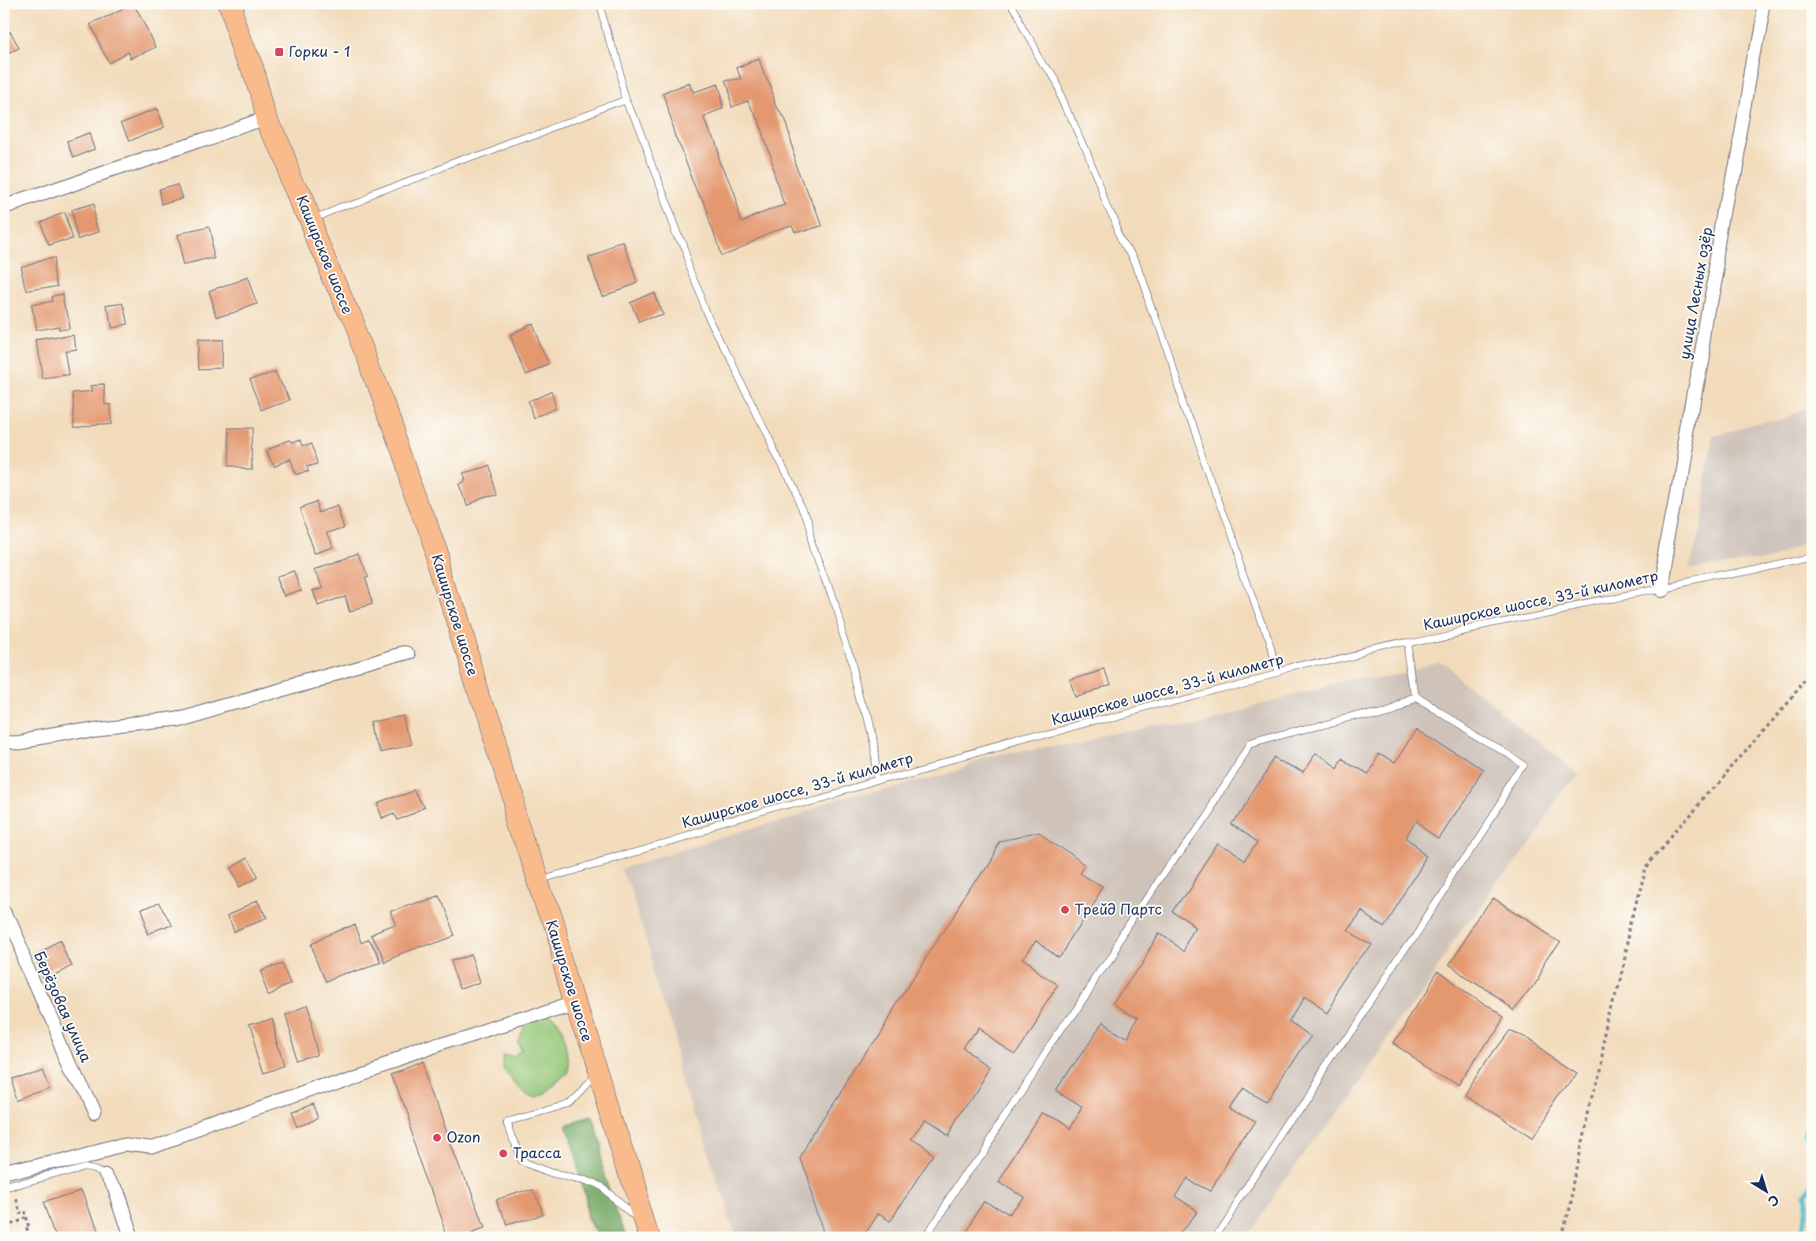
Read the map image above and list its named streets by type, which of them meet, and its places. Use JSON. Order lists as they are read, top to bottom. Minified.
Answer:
{"streets":{"main road":["Каширское шоссе"],"street":["улица Лесных озёр","Берёзовая улица"],"lane":["Каширское шоссе, 33-й километр"]},"crossings":[["Каширское шоссе","Каширское шоссе, 33-й километр"],["улица Лесных озёр","Каширское шоссе, 33-й километр"]],"places":{"transit":["Горки - 1"],"other":["Трейд Партс","Ozon","Трасса"]},"north":"bottom right"}
